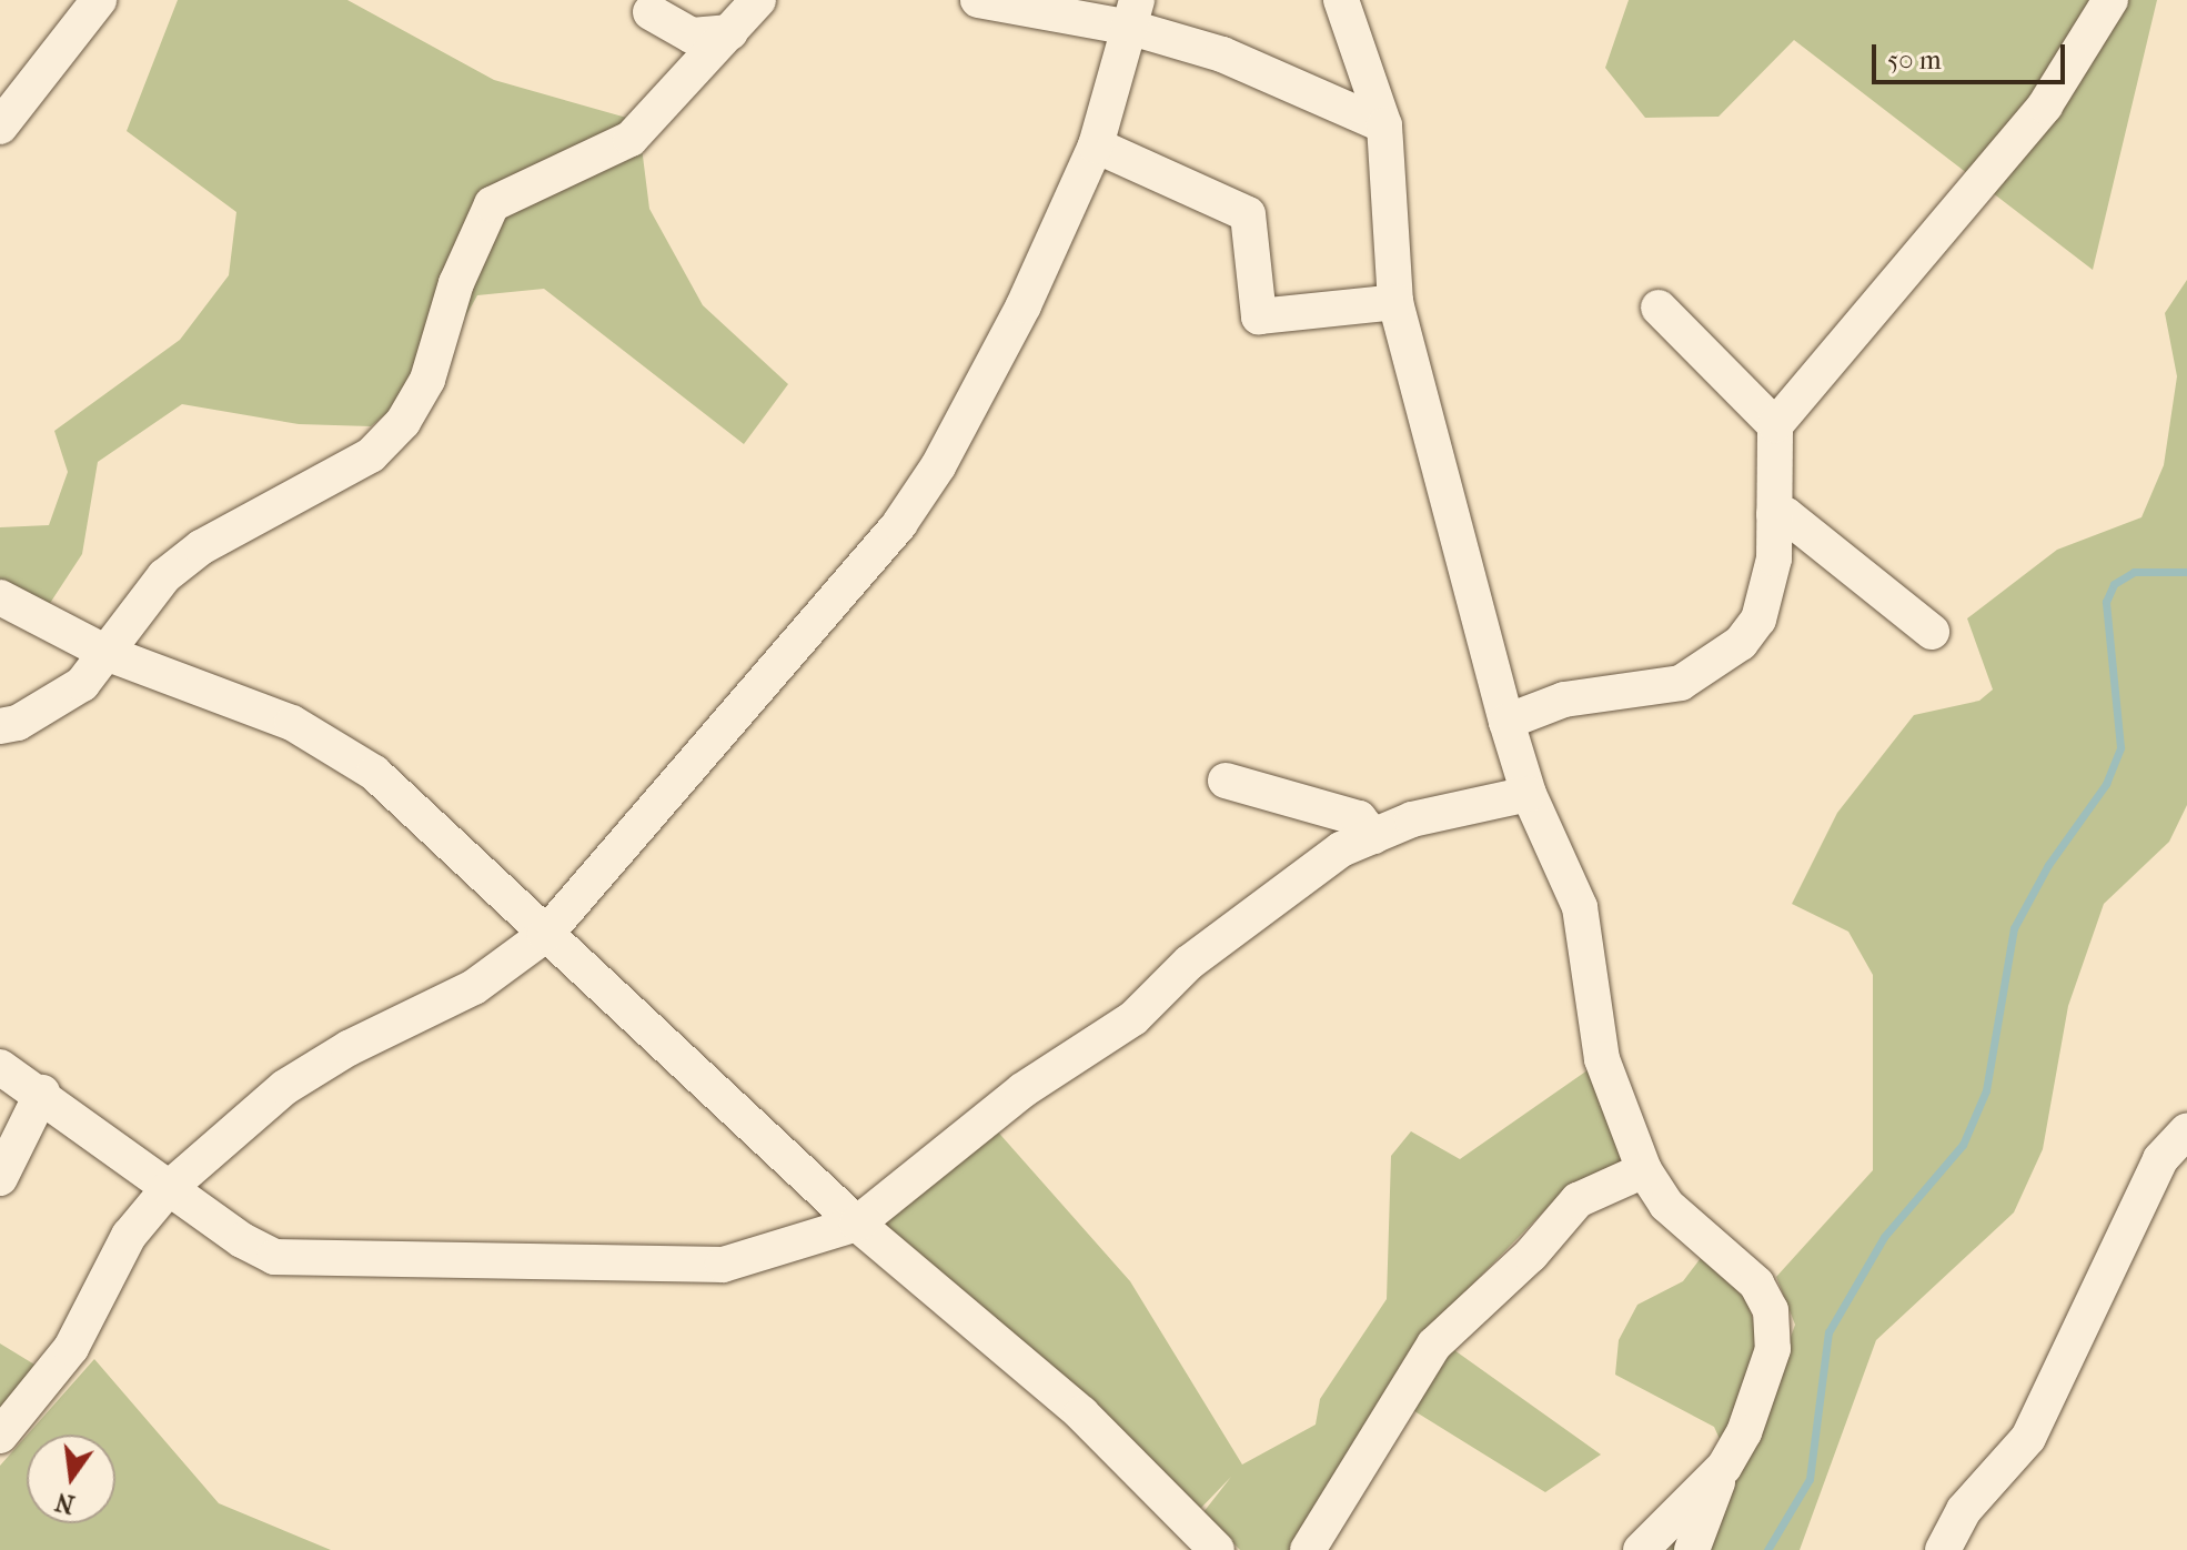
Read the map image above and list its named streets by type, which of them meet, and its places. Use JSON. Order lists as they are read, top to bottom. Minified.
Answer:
{"scale_bar":"50 m","north":"bottom"}
